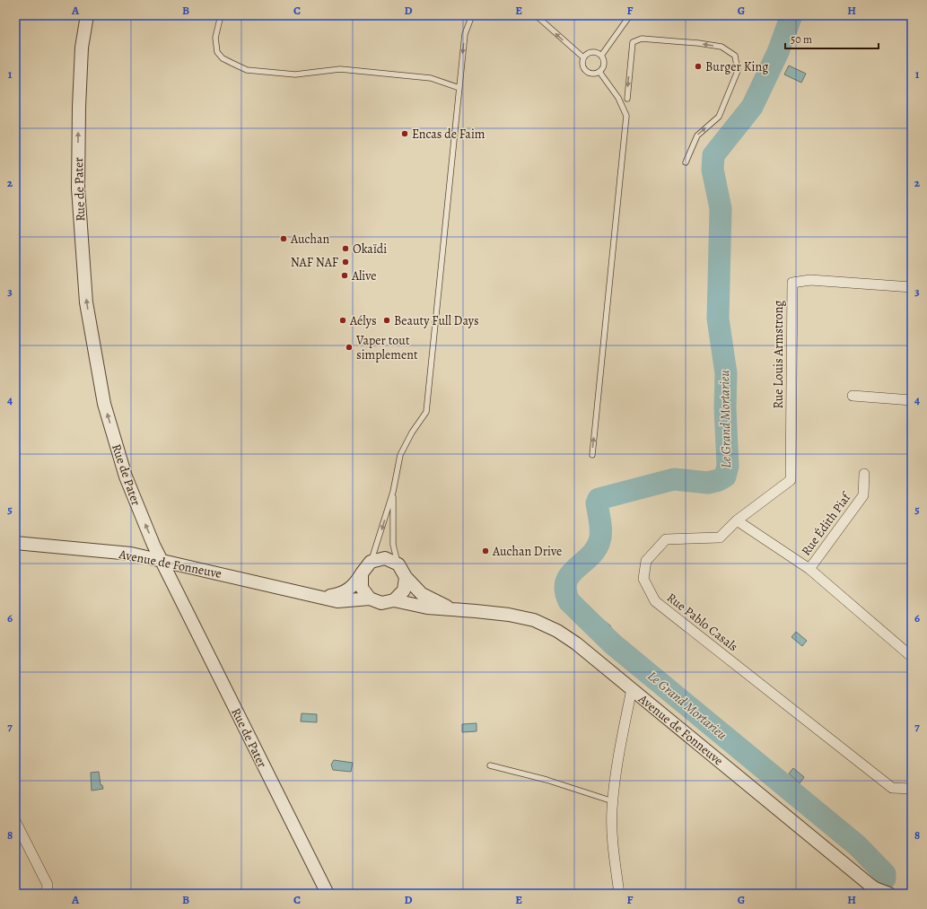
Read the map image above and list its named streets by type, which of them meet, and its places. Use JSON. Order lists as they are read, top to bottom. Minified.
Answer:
{"streets":{"street":["Rue de Pater","Rue Louis Armstrong","Rue Édith Piaf","Avenue de Fonneuve","Rue Pablo Casals"]},"crossings":[["Rue de Pater","Avenue de Fonneuve"],["Rue Louis Armstrong","Rue Pablo Casals"]],"one_way":["Rue de Pater"],"water":["Le Grand Mortarieu"],"places":["Burger King","Encas de Faim","Auchan","Okaïdi","NAF NAF","Alive","Aélys","Beauty Full Days","Vaper tout simplement","Auchan Drive"],"scale_bar":"50 m","grid":{"columns":["A","B","C","D","E","F","G","H"],"rows":["1","2","3","4","5","6","7","8"]}}
